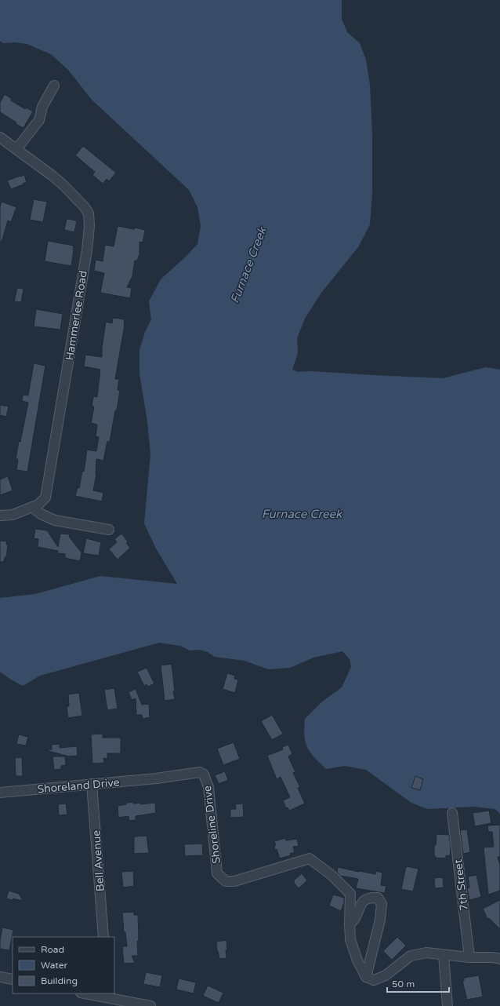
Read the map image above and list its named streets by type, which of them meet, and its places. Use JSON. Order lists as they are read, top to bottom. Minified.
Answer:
{"streets":{"street":["Hammerlee Road","Shoreland Drive","Shoreline Drive","Bell Avenue","7th Street"]},"crossings":[["Shoreland Drive","Shoreline Drive"],["Shoreland Drive","Bell Avenue"]],"water":["Furnace Creek"],"legend":["Road","Water","Building"],"scale_bar":"50 m"}
